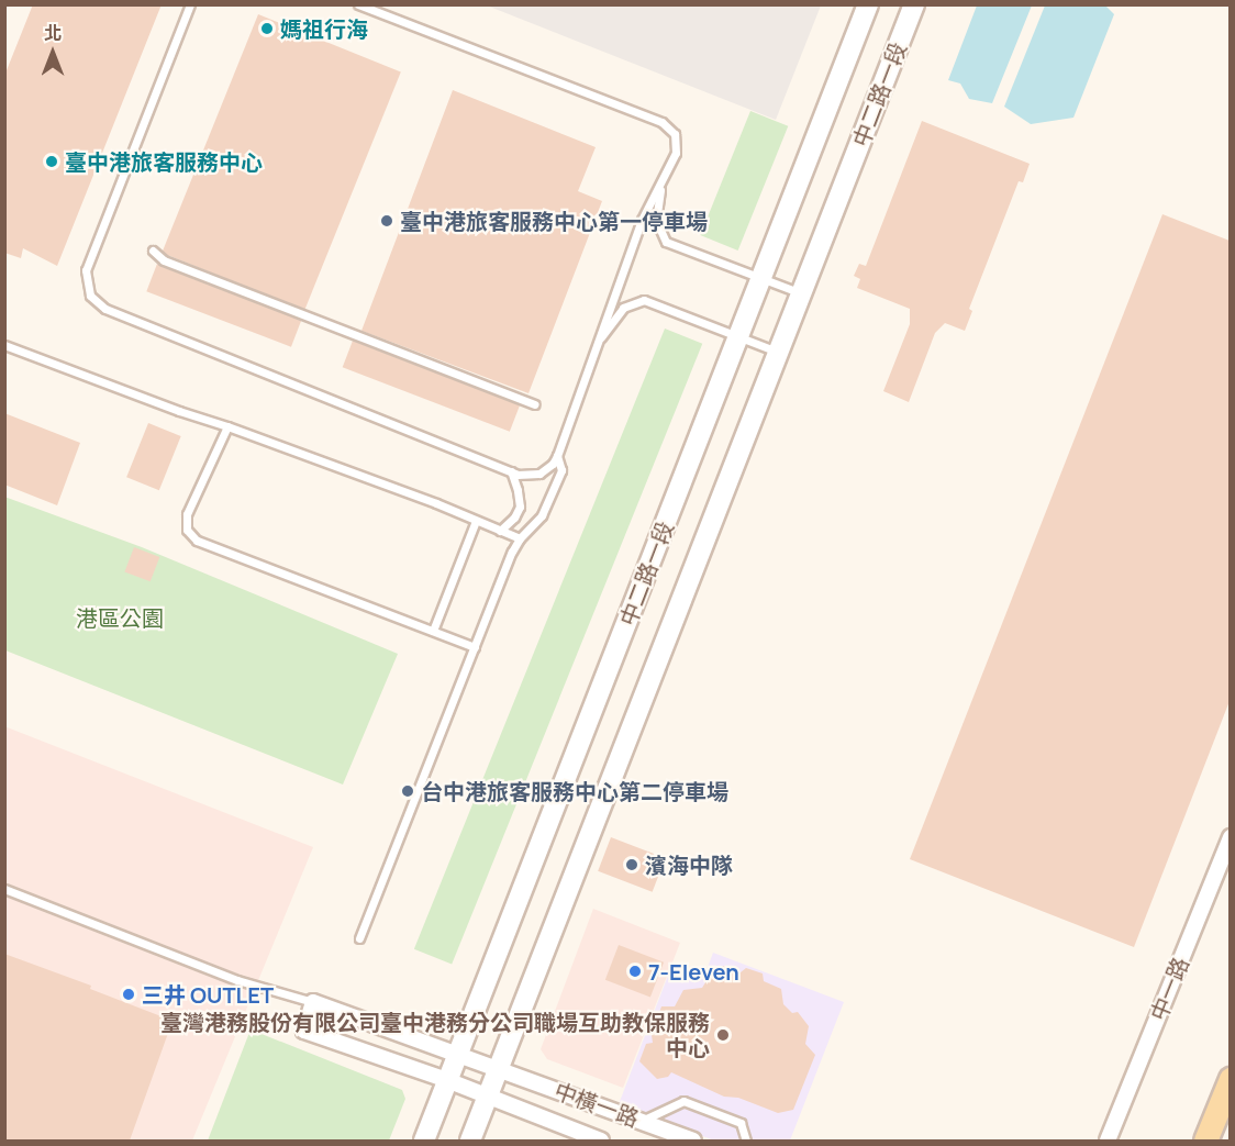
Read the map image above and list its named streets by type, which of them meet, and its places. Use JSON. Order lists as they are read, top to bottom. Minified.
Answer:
{"streets":{"street":["中二路一段","中一路","中橫一路"]},"crossings":[["中二路一段","中橫一路"]],"parks":["港區公園"],"places":["媽祖行海","臺中港旅客服務中心","臺中港旅客服務中心第一停車場","台中港旅客服務中心第二停車場","濱海中隊","7-Eleven","三井 OUTLET","臺灣港務股份有限公司臺中港務分公司職場互助教保服務 中心"],"north":"top"}
